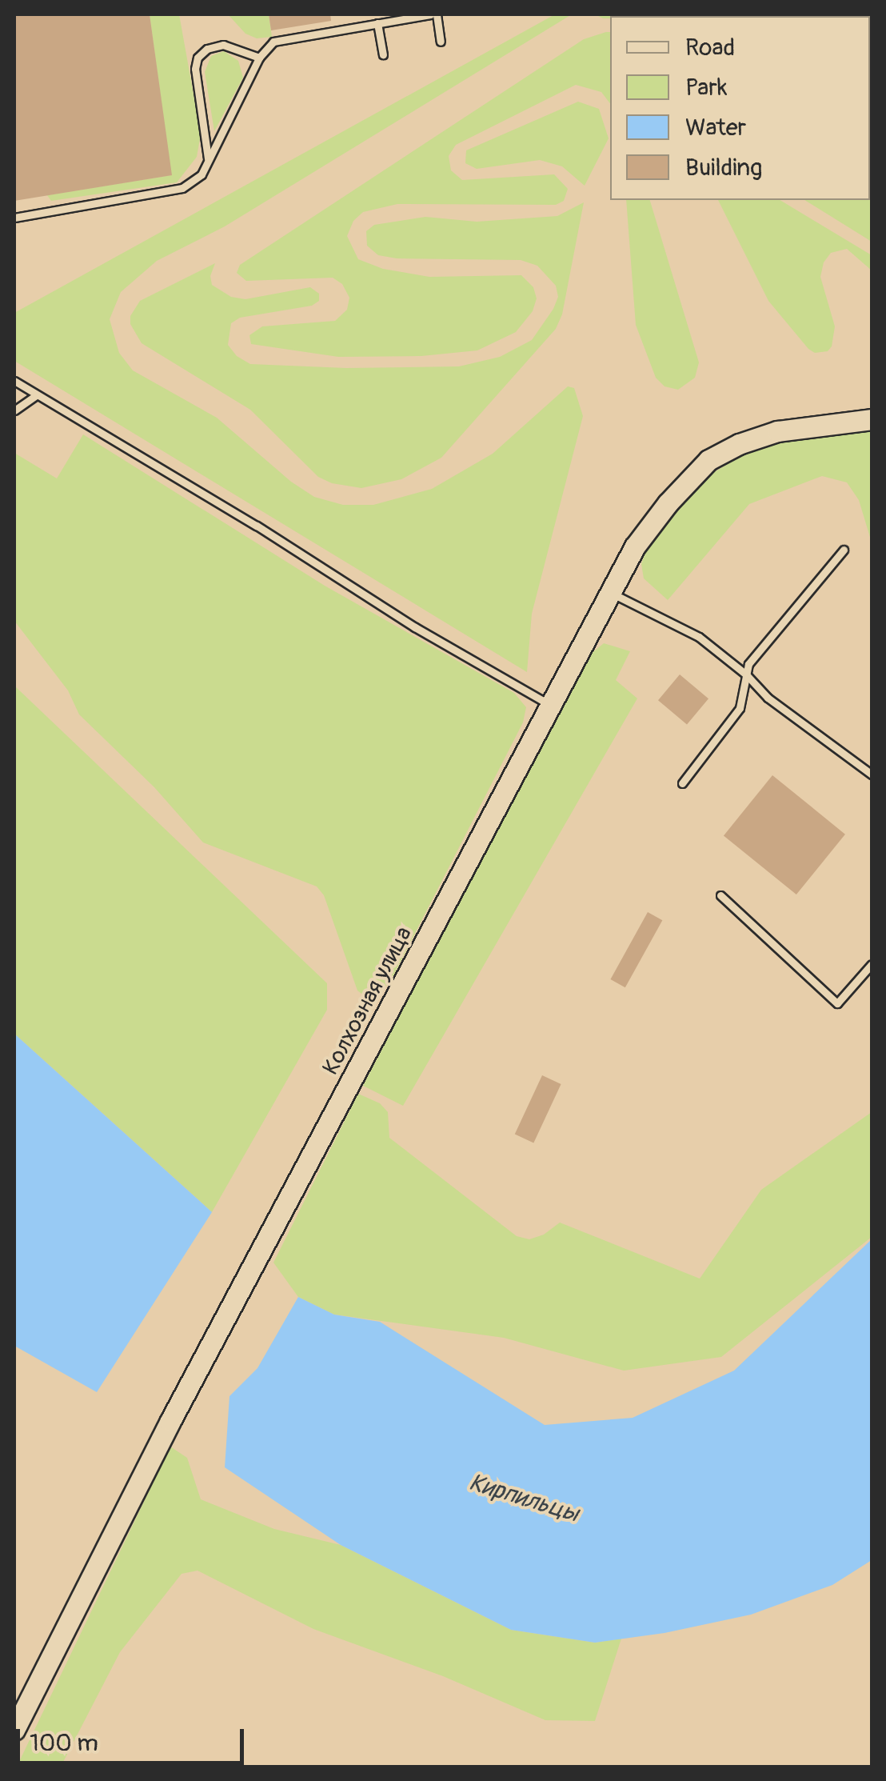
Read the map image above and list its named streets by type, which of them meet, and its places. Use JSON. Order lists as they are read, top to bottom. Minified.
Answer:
{"streets":{"main road":["Колхозная улица"]},"water":["Кирпильцы"],"legend":["Road","Park","Water","Building"],"scale_bar":"100 m"}
